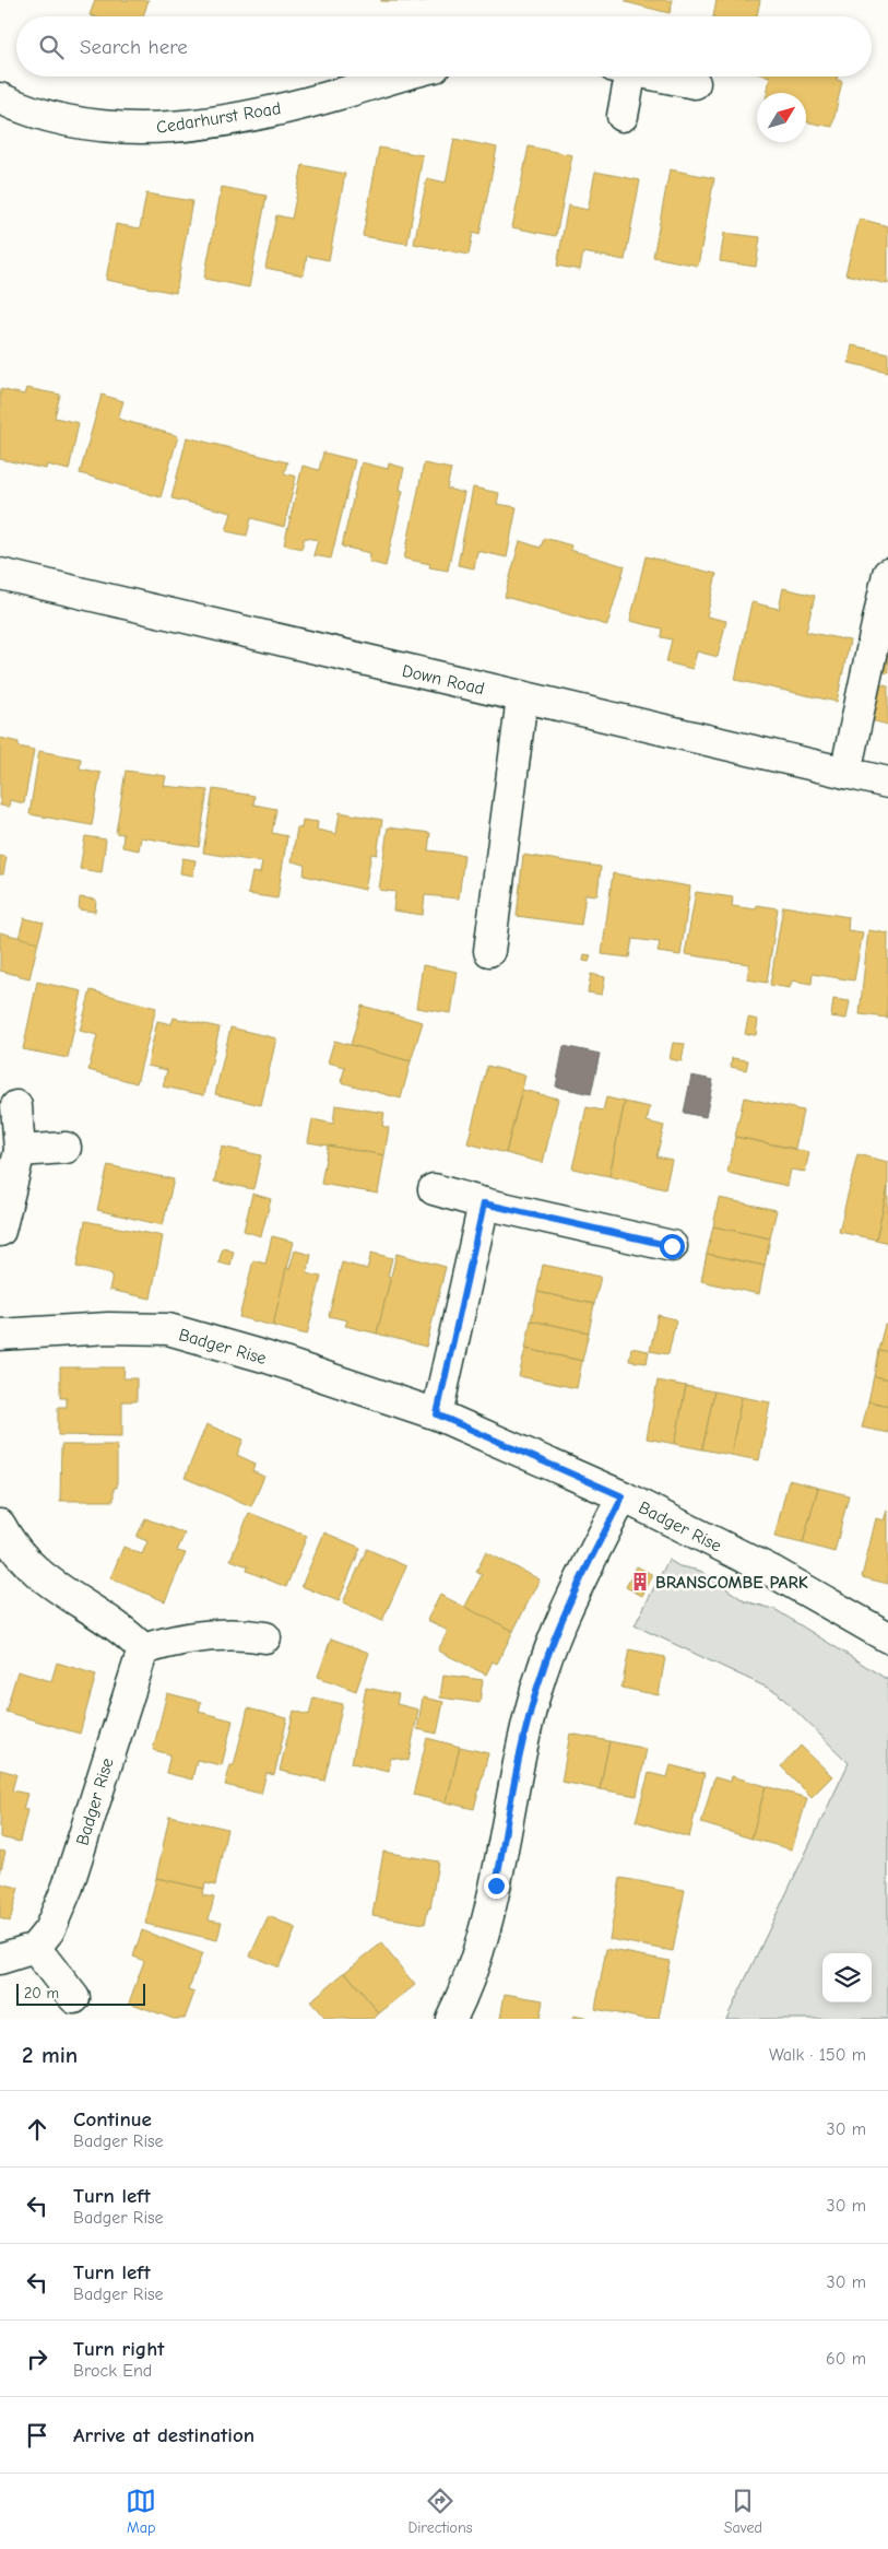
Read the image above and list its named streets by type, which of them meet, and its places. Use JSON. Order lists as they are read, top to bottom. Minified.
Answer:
{"streets":{"street":["Cedarhurst Road","Down Road","Badger Rise"]},"places":{"building":["BRANSCOMBE PARK"]},"scale_bar":"20 m","north":"top right","page":{"search":"Search here","scale":"20 m","heading":["2 min","Walk · 150 m"],"list":[["Continue","Badger Rise","30 m"],["Turn left","Badger Rise","30 m"],["Turn left","Badger Rise","30 m"],["Turn right","Brock End","60 m"],"Arrive at destination"],"nav":["Map","Directions","Saved"]}}
